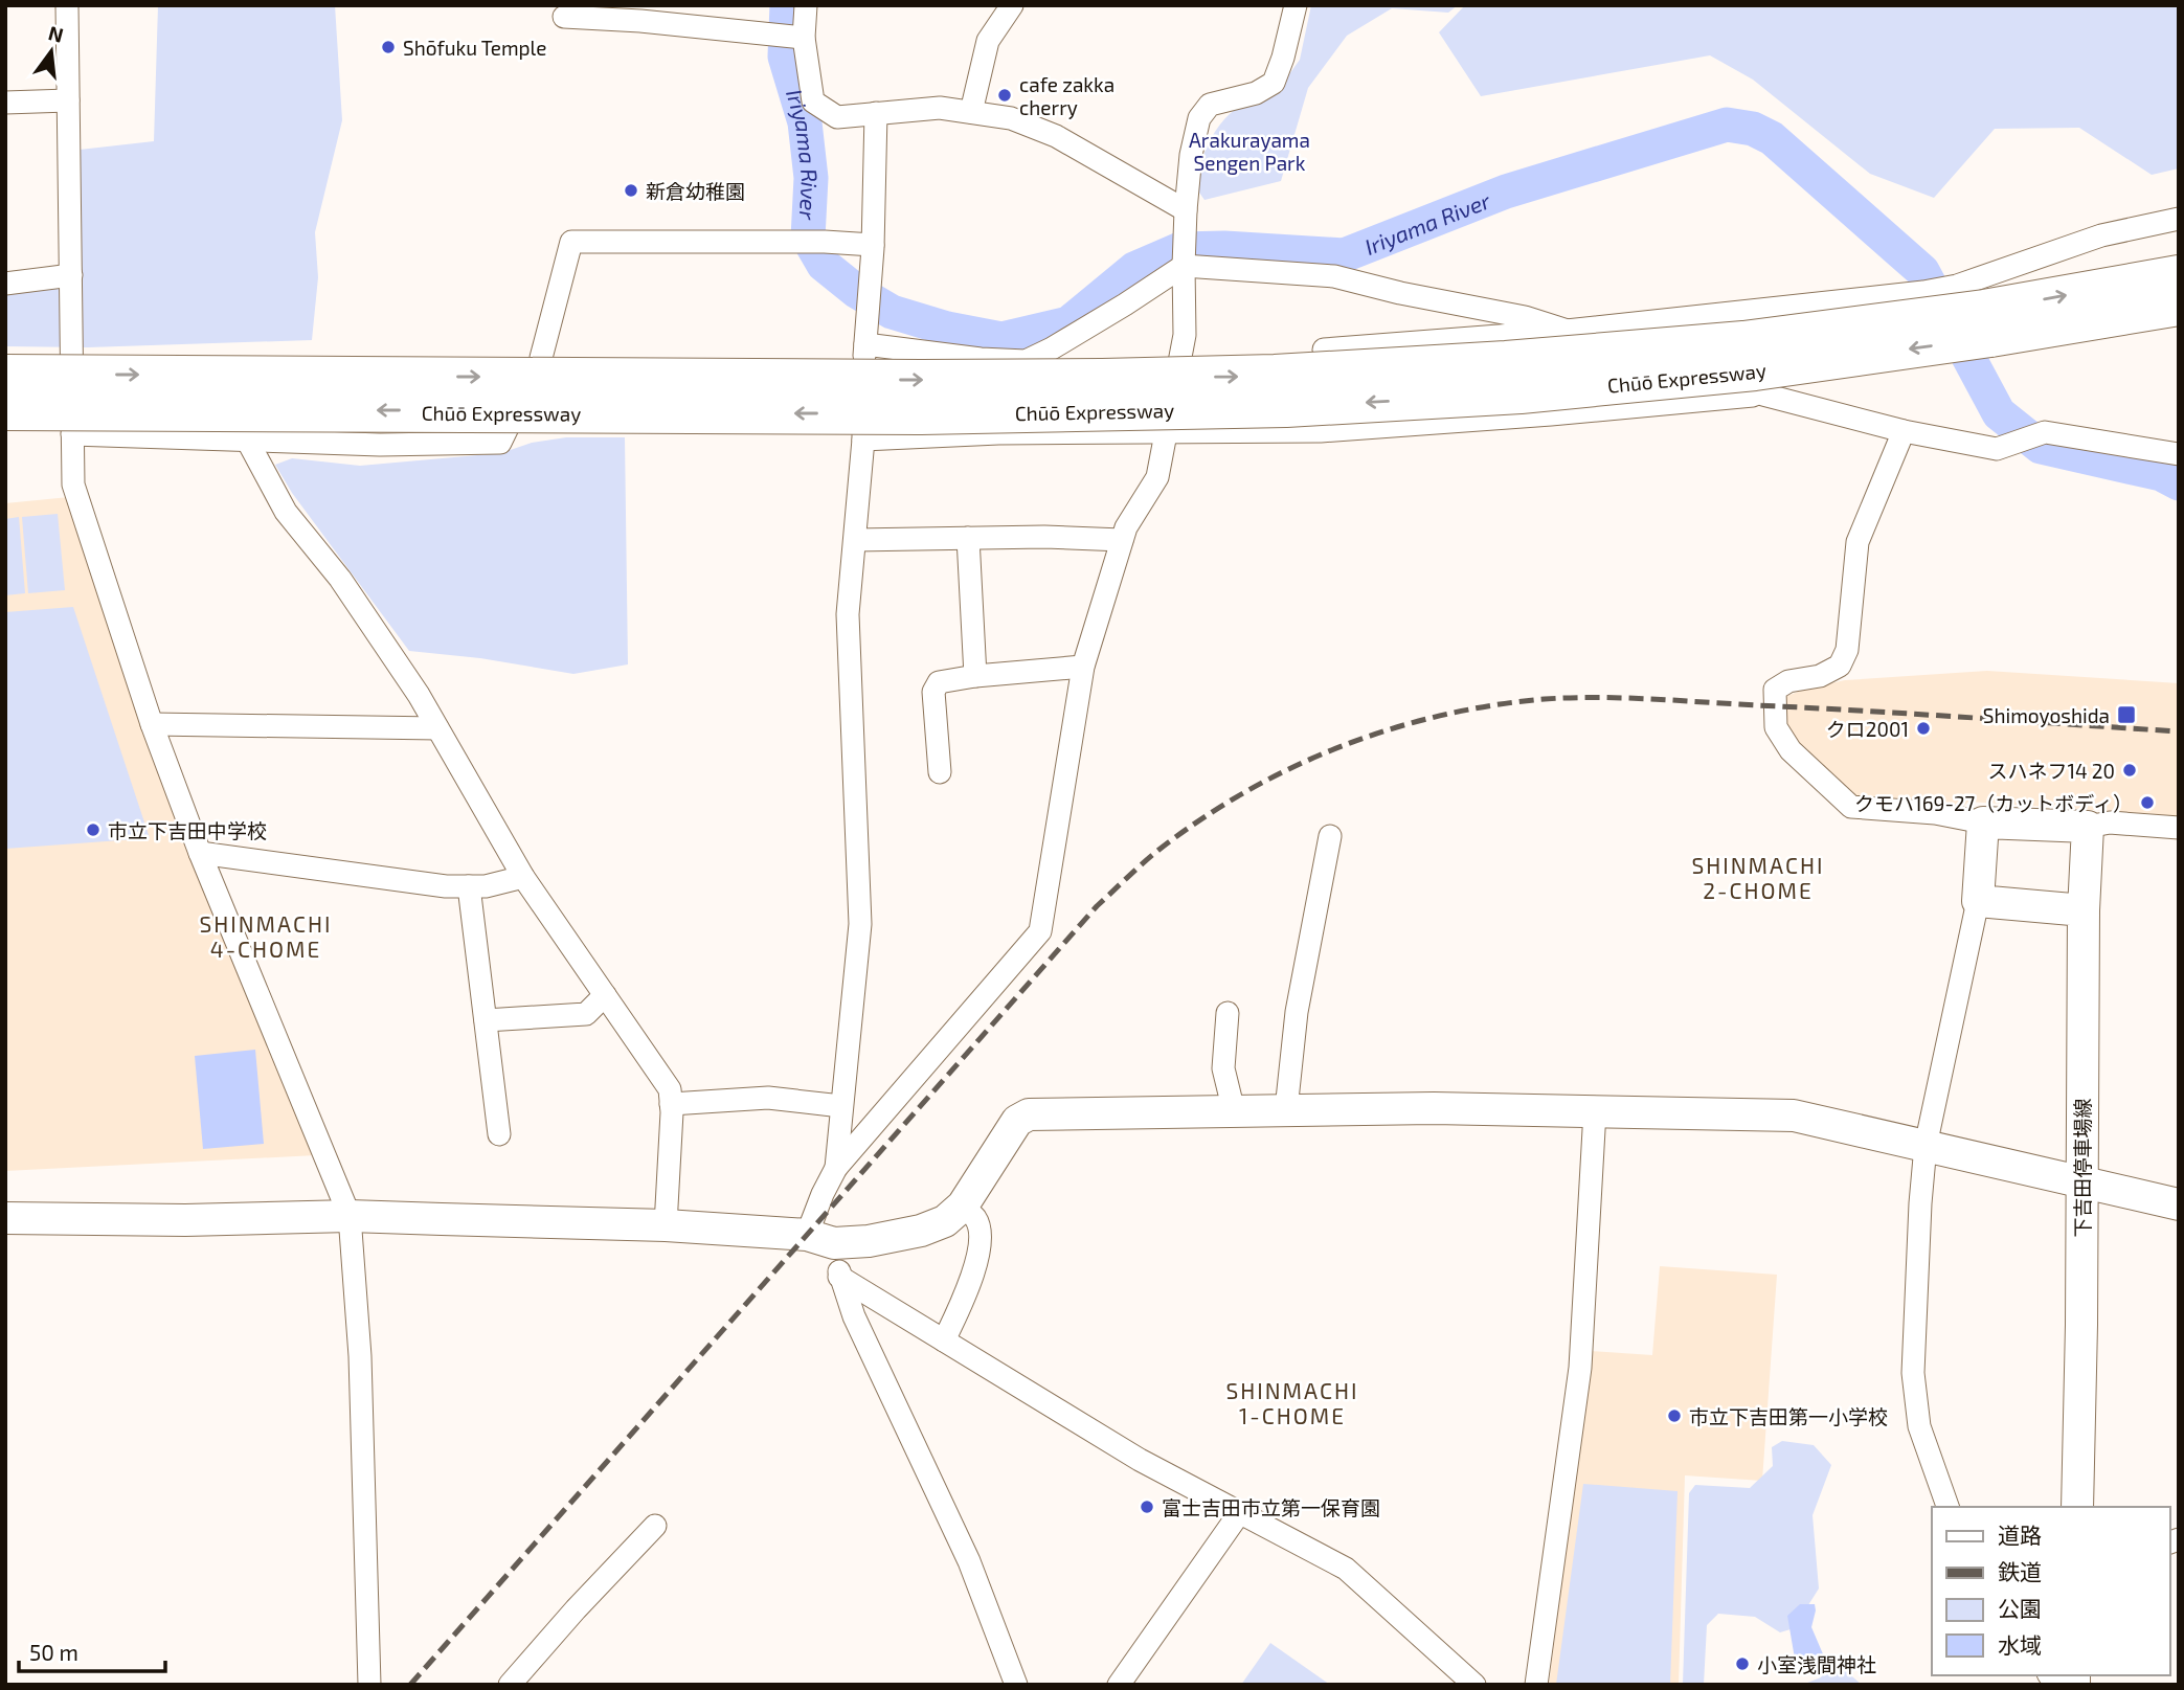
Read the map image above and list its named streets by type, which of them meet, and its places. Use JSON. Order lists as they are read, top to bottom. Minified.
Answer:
{"streets":{"highway":["Chūō Expressway"],"street":["下吉田停車場線"]},"districts":["SHINMACHI 2-CHOME","SHINMACHI 4-CHOME","SHINMACHI 1-CHOME"],"water":["Iriyama River"],"parks":["Arakurayama Sengen Park"],"places":{"other":["Shōfuku Temple","cafe zakka cherry","新倉幼稚園","クロ2001","スハネフ14 20","クモハ169-27（カットボディ）","市立下吉田中学校","市立下吉田第一小学校","富士吉田市立第一保育園","小室浅間神社"],"transit":["Shimoyoshida"]},"legend":["道路","鉄道","公園","水域"],"scale_bar":"50 m","north":"top"}
